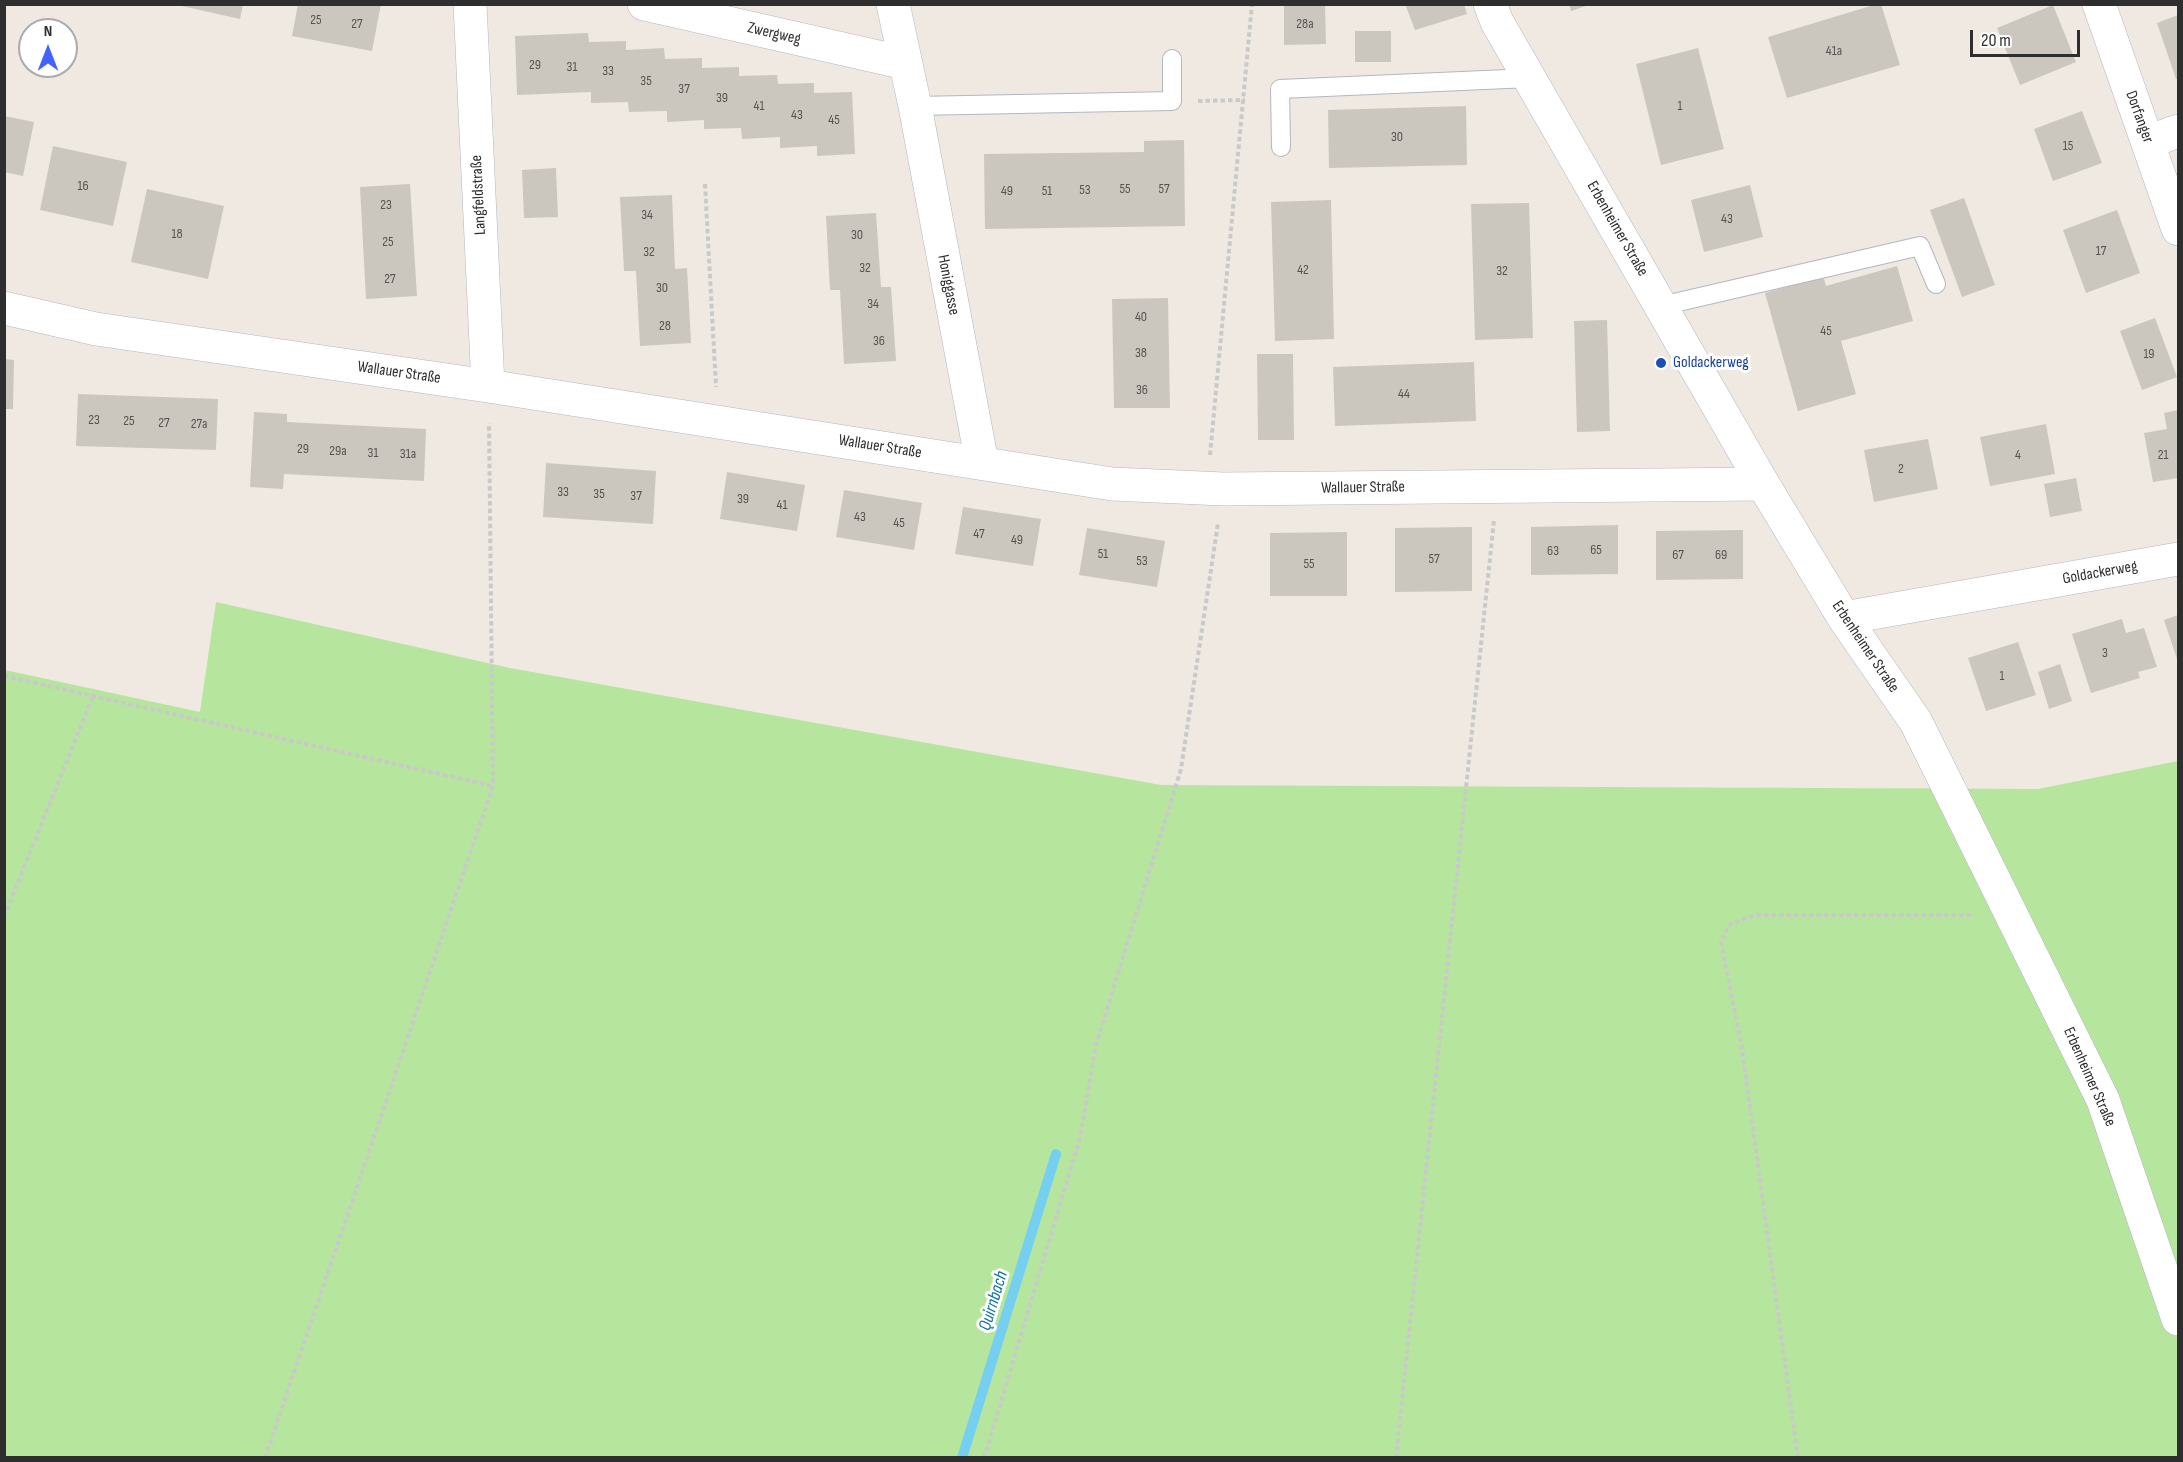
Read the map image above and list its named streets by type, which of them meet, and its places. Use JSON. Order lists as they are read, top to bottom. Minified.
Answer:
{"streets":{"street":["Zwergweg","Dorfanger","Langfeldstraße","Erbenheimer Straße","Honiggasse","Wallauer Straße","Goldackerweg"]},"crossings":[["Zwergweg","Honiggasse"],["Langfeldstraße","Wallauer Straße"],["Erbenheimer Straße","Wallauer Straße"],["Erbenheimer Straße","Goldackerweg"],["Honiggasse","Wallauer Straße"]],"water":["Quirnbach"],"places":["Goldackerweg"],"house_numbers":["25","27","28a","41a","29","31","33","35","37","39","41","1","43","45","30","15","16","55","57","53","49","51","23","34","43","18","30","25","17","32","32","42","32","27","30","34","40","28","45","36","38","19","36","44","23","25","27","27a","29","29a","31","31a","4","21","2","33","35","37","39","41","43","45","47","49","65","63","51","67","69","57","53","55","3","1"],"scale_bar":"20 m","north":"top"}
